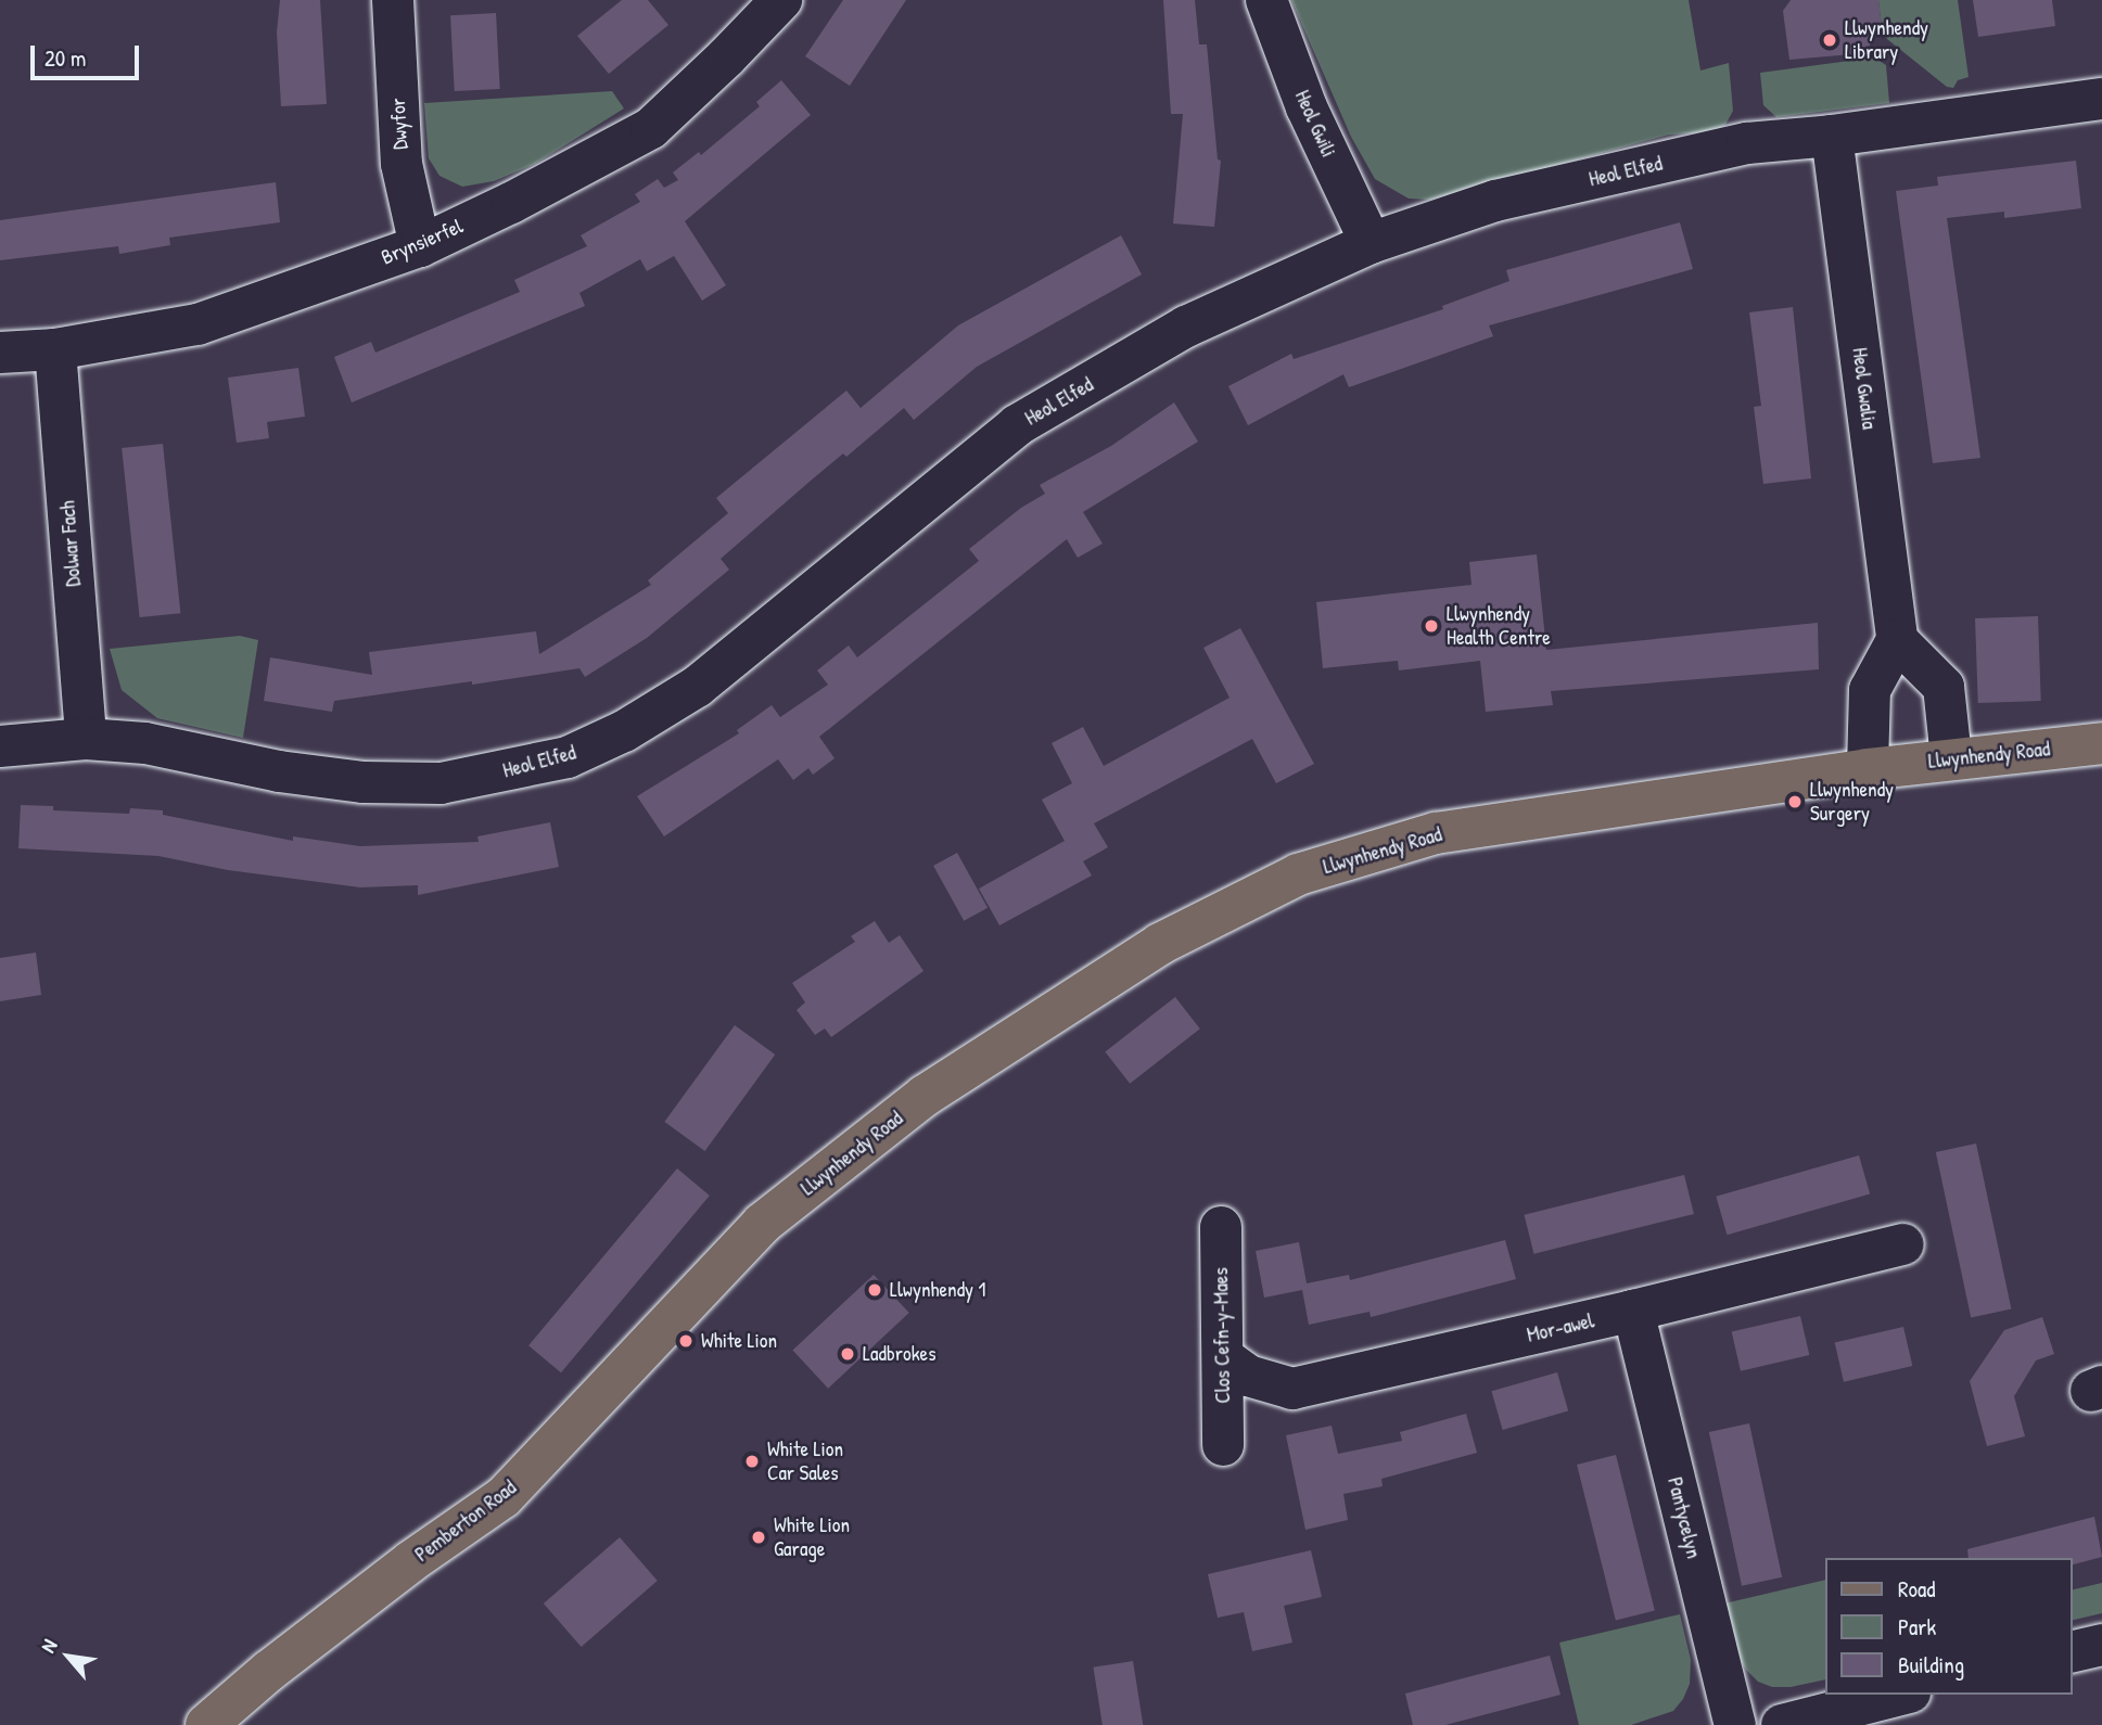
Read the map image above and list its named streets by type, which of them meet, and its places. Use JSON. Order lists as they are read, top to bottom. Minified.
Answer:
{"streets":{"main road":["Llwynhendy Road","Pemberton Road"],"street":["Dwyfor","Heol Gwili","Heol Elfed","Brynsierfel","Heol Gwalia","Dolwar Fach","Mor-awel","Clos Cefn-y-Maes","Pantycelyn"]},"crossings":[["Dwyfor","Brynsierfel"],["Heol Gwili","Heol Elfed"],["Heol Elfed","Heol Gwalia"],["Heol Elfed","Dolwar Fach"],["Brynsierfel","Dolwar Fach"],["Llwynhendy Road","Pemberton Road"],["Mor-awel","Clos Cefn-y-Maes"],["Mor-awel","Pantycelyn"]],"places":["Llwynhendy Library","Llwynhendy Health Centre","Llwynhendy Surgery","Llwynhendy 1","White Lion","Ladbrokes","White Lion Car Sales","White Lion Garage"],"legend":["Road","Park","Building"],"scale_bar":"20 m","north":"top left"}
